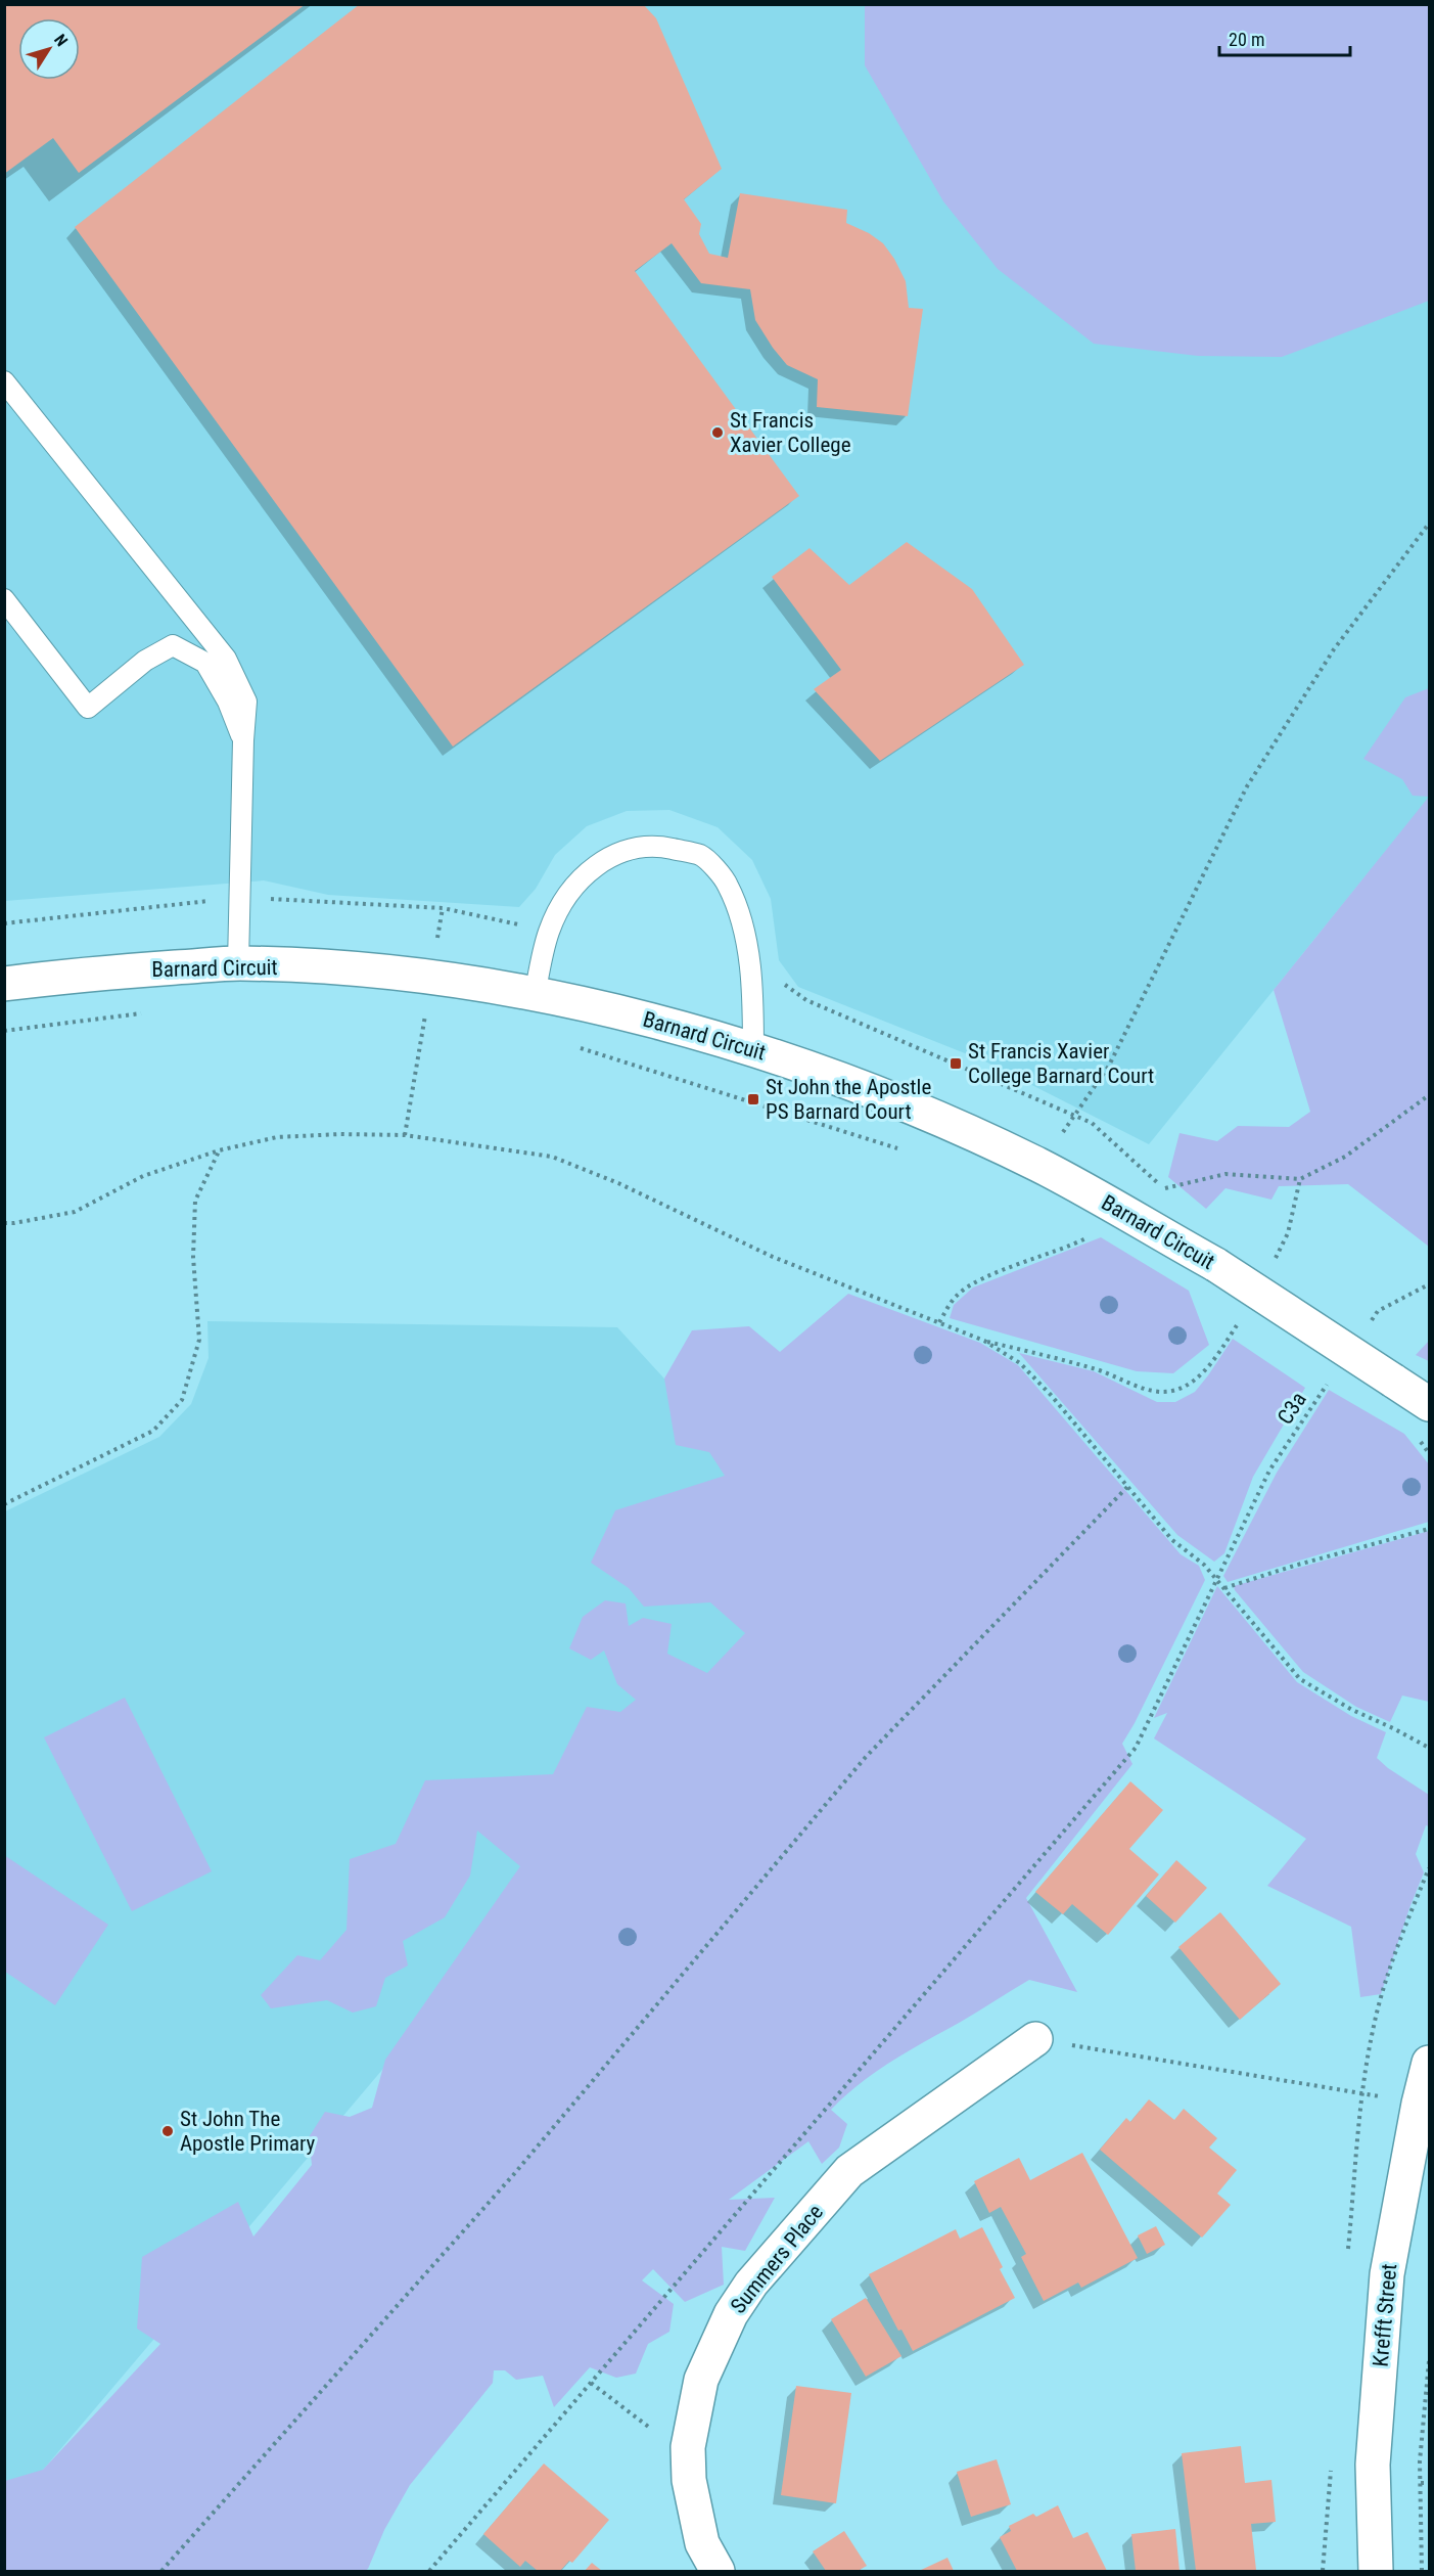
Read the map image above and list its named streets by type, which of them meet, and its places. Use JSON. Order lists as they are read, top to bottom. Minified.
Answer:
{"streets":{"street":["Barnard Circuit","Summers Place","Krefft Street"],"path":["C3a"]},"places":{"other":["St Francis Xavier College","St John The Apostle Primary"],"transit":["St Francis Xavier College Barnard Court","St John the Apostle PS Barnard Court"]},"scale_bar":"20 m","north":"top right"}
